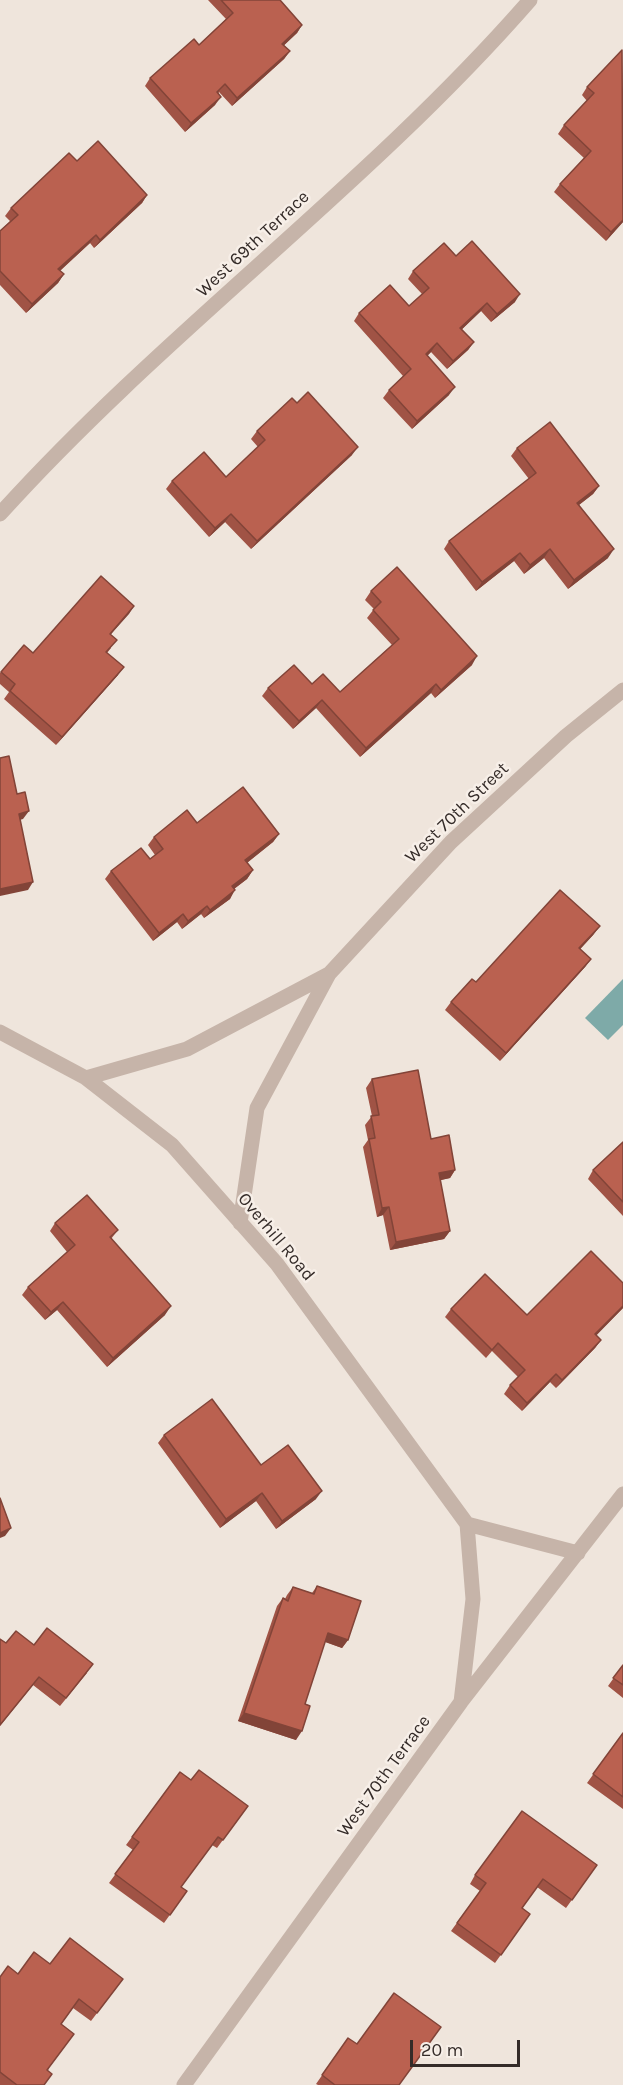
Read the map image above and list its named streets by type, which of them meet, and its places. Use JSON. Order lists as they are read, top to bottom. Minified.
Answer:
{"streets":{"street":["West 69th Terrace","West 70th Street","Overhill Road","West 70th Terrace"]},"crossings":[["West 70th Street","Overhill Road"]],"scale_bar":"20 m"}
